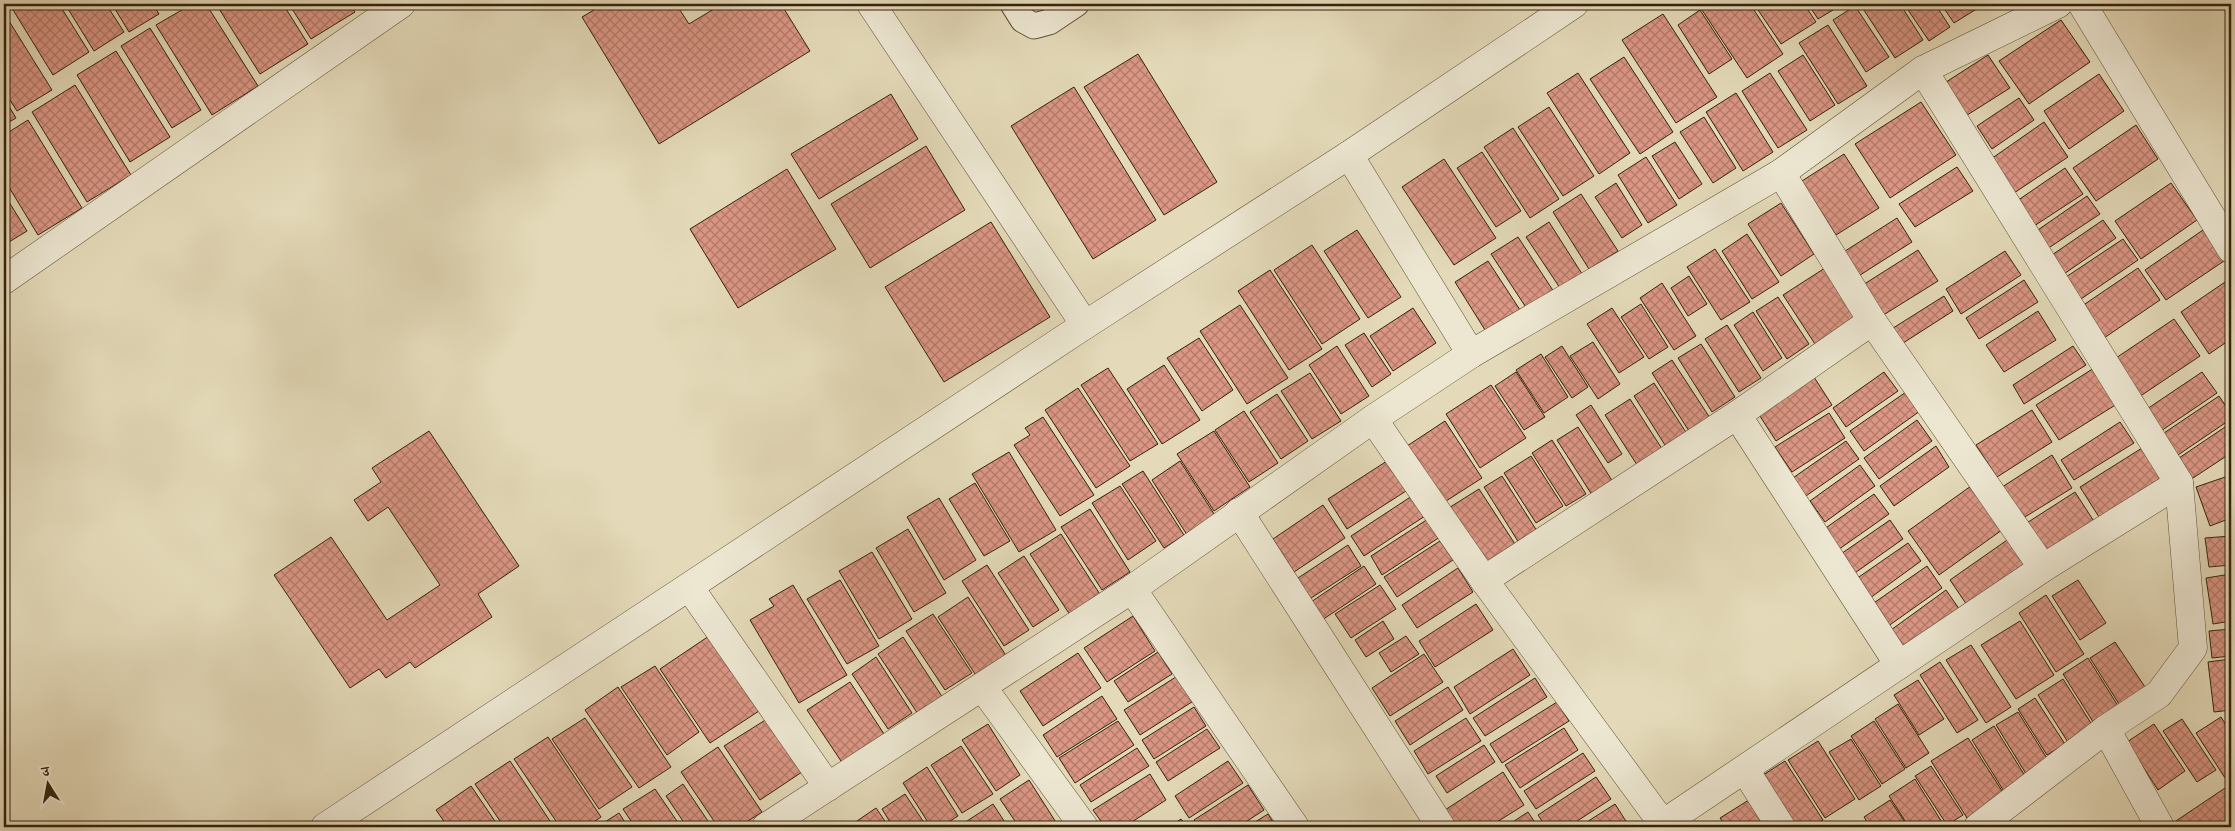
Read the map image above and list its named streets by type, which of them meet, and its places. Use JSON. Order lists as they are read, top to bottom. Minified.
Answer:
{"north":"top"}
